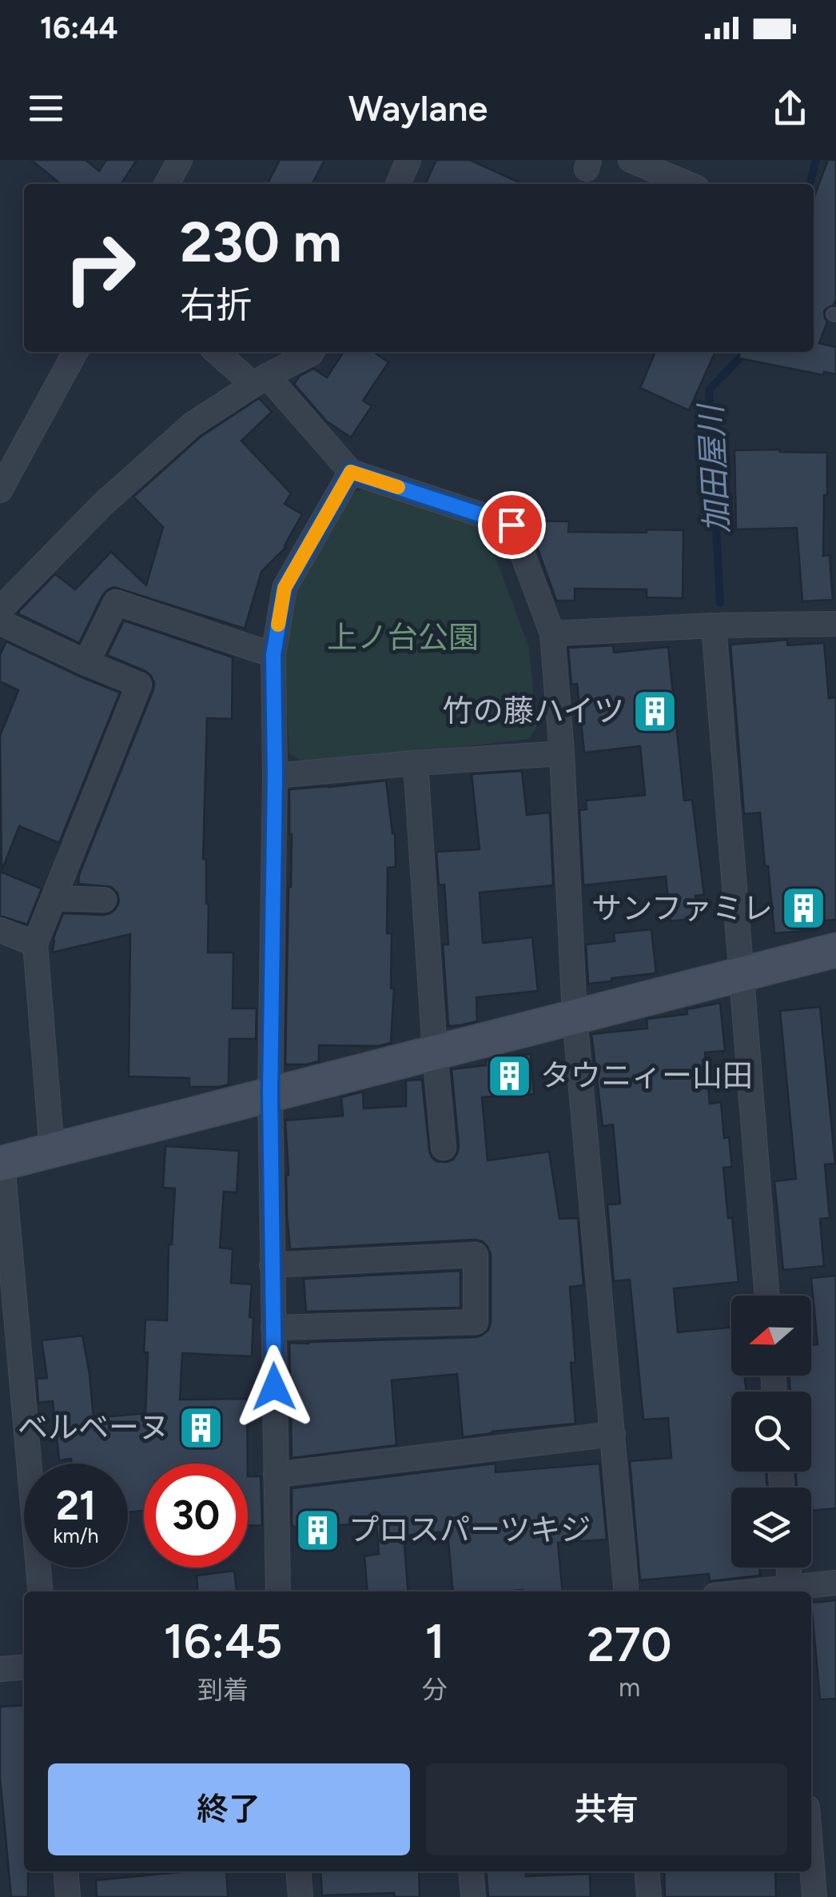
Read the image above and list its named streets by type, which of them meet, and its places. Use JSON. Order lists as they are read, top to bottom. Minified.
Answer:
{"water":["加田屋川"],"parks":["上ノ台公園"],"places":{"building":["竹の藤ハイツ","サンファミレ","タウニィー山田","ベルベーヌ","プロスパーツキジ"]},"north":"left","page":{"status":"16:44","header":"Waylane","turn":["230 m","右折"],"speed":"21 km/h","limit":"30","eta":["16:45","到着","1","分","270","m"],"buttons":["終了","共有"]}}
